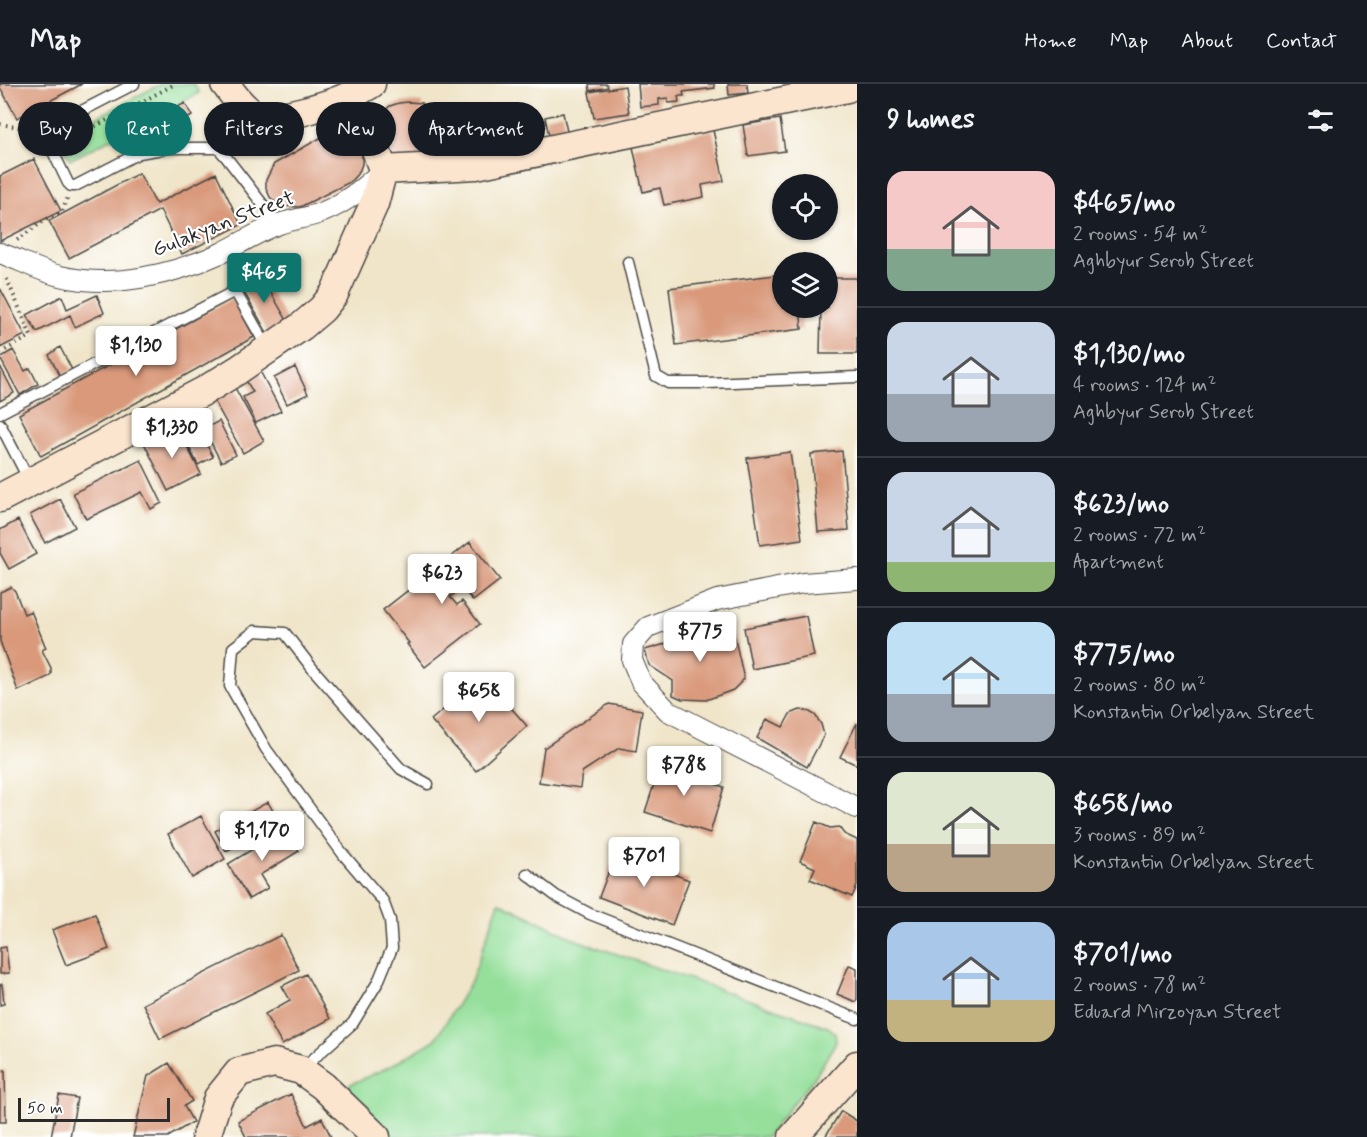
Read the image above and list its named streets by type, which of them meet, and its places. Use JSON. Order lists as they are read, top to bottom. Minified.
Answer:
{"streets":{"street":["Gulakyan Street"]},"scale_bar":"50 m","page":{"header":"Map","nav":["Home","Map","About","Contact"],"heading":"9 homes","chip":["Buy","Rent","Filters","New","Apartment"],"list":[{"name":"$465/mo","note":"2 rooms · 54 m² · Aghbyur Serob Street"},{"name":"$1,130/mo","note":"4 rooms · 124 m² · Aghbyur Serob Street"},{"name":"$623/mo","note":"2 rooms · 72 m² · Apartment"},{"name":"$775/mo","note":"2 rooms · 80 m² · Konstantin Orbelyan Street"},{"name":"$658/mo","note":"3 rooms · 89 m² · Konstantin Orbelyan Street"},{"name":"$701/mo","note":"2 rooms · 78 m² · Eduard Mirzoyan Street"}],"price":["$465","$1,130","$1,330","$623","$775","$658","$788","$1,170","$701"],"scale":"50 m"}}
